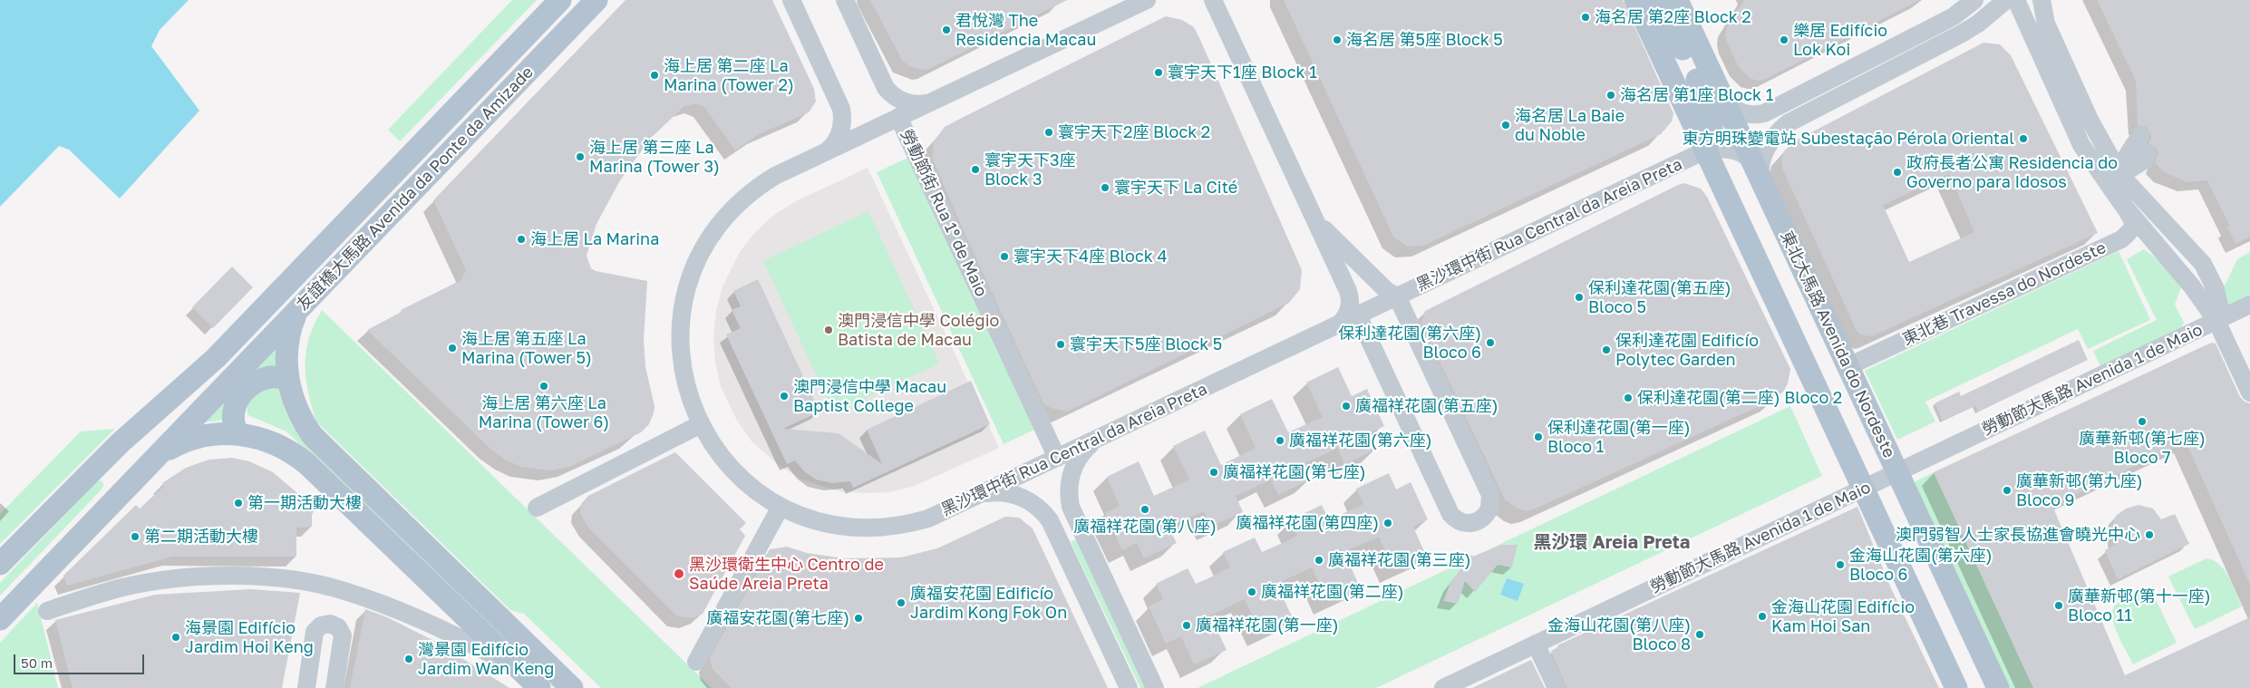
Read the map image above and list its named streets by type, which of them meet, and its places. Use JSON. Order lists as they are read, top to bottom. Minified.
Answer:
{"streets":{"main road":["友誼橋大馬路 Avenida da Ponte da Amizade","東北大馬路 Avenida do Nordeste"],"street":["勞動節街 Rua 1º de Maio","黑沙環中街 Rua Central da Areia Preta","東北巷 Travessa do Nordeste","勞動節大馬路 Avenida 1 de Maio"]},"crossings":[["勞動節街 Rua 1º de Maio","黑沙環中街 Rua Central da Areia Preta"],["黑沙環中街 Rua Central da Areia Preta","東北大馬路 Avenida do Nordeste"],["東北巷 Travessa do Nordeste","東北大馬路 Avenida do Nordeste"],["東北大馬路 Avenida do Nordeste","勞動節大馬路 Avenida 1 de Maio"]],"districts":["黑沙環 Areia Preta"],"places":["海名居 第2座 Block 2","君悅灣 The Residencia Macau","海名居 第5座 Block 5","樂居 Edifício Lok Koi","寰宇天下1座 Block 1","海上居 第二座 La Marina (Tower 2)","海名居 第1座 Block 1","海名居 La Baie du Noble","寰宇天下2座 Block 2","東方明珠變電站 Subestação Pérola Oriental","海上居 第三座 La Marina (Tower 3)","寰宇天下3座 Block 3","政府長者公寓 Residencia do Governo para Idosos","寰宇天下 La Cité","海上居 La Marina","寰宇天下4座 Block 4","保利達花園(第五座) Bloco 5","澳門浸信中學 Colégio Batista de Macau","保利達花園(第六座) Bloco 6","寰宇天下5座 Block 5","海上居 第五座 La Marina (Tower 5)","保利達花園 Edificío Polytec Garden","海上居 第六座 La Marina (Tower 6)","澳門浸信中學 Macau Baptist College","保利達花園(第二座) Bloco 2","廣福祥花園(第五座)","廣華新邨(第七座) Bloco 7","保利達花園(第一座) Bloco 1","廣福祥花園(第六座)","廣福祥花園(第七座)","廣華新邨(第九座) Bloco 9","第一期活動大樓","廣福祥花園(第八座)","廣福祥花園(第四座)","澳門弱智人士家長協進會曉光中心","第二期活動大樓","廣福祥花園(第三座)","金海山花園(第六座) Bloco 6","黑沙環衛生中心 Centro de Saúde Areia Preta","廣福祥花園(第二座)","廣福安花園 Edificío Jardim Kong Fok On","廣華新邨(第十一座) Bloco 11","金海山花園 Edifício Kam Hoi San","廣福安花園(第七座)","廣福祥花園(第一座)","金海山花園(第八座) Bloco 8","海景園 Edifício Jardim Hoi Keng","灣景園 Edifício Jardim Wan Keng"],"scale_bar":"50 m"}
